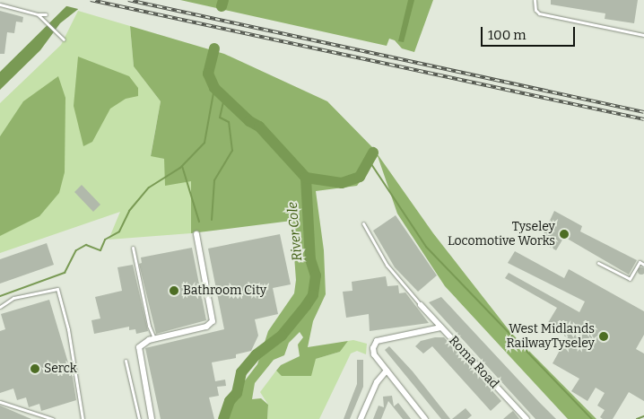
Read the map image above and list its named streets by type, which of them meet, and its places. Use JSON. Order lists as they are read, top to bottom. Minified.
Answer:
{"streets":{"street":["Roma Road"]},"water":["River Cole"],"places":["Tyseley Locomotive Works","Bathroom City","West Midlands RailwayTyseley","Serck"],"scale_bar":"100 m"}
